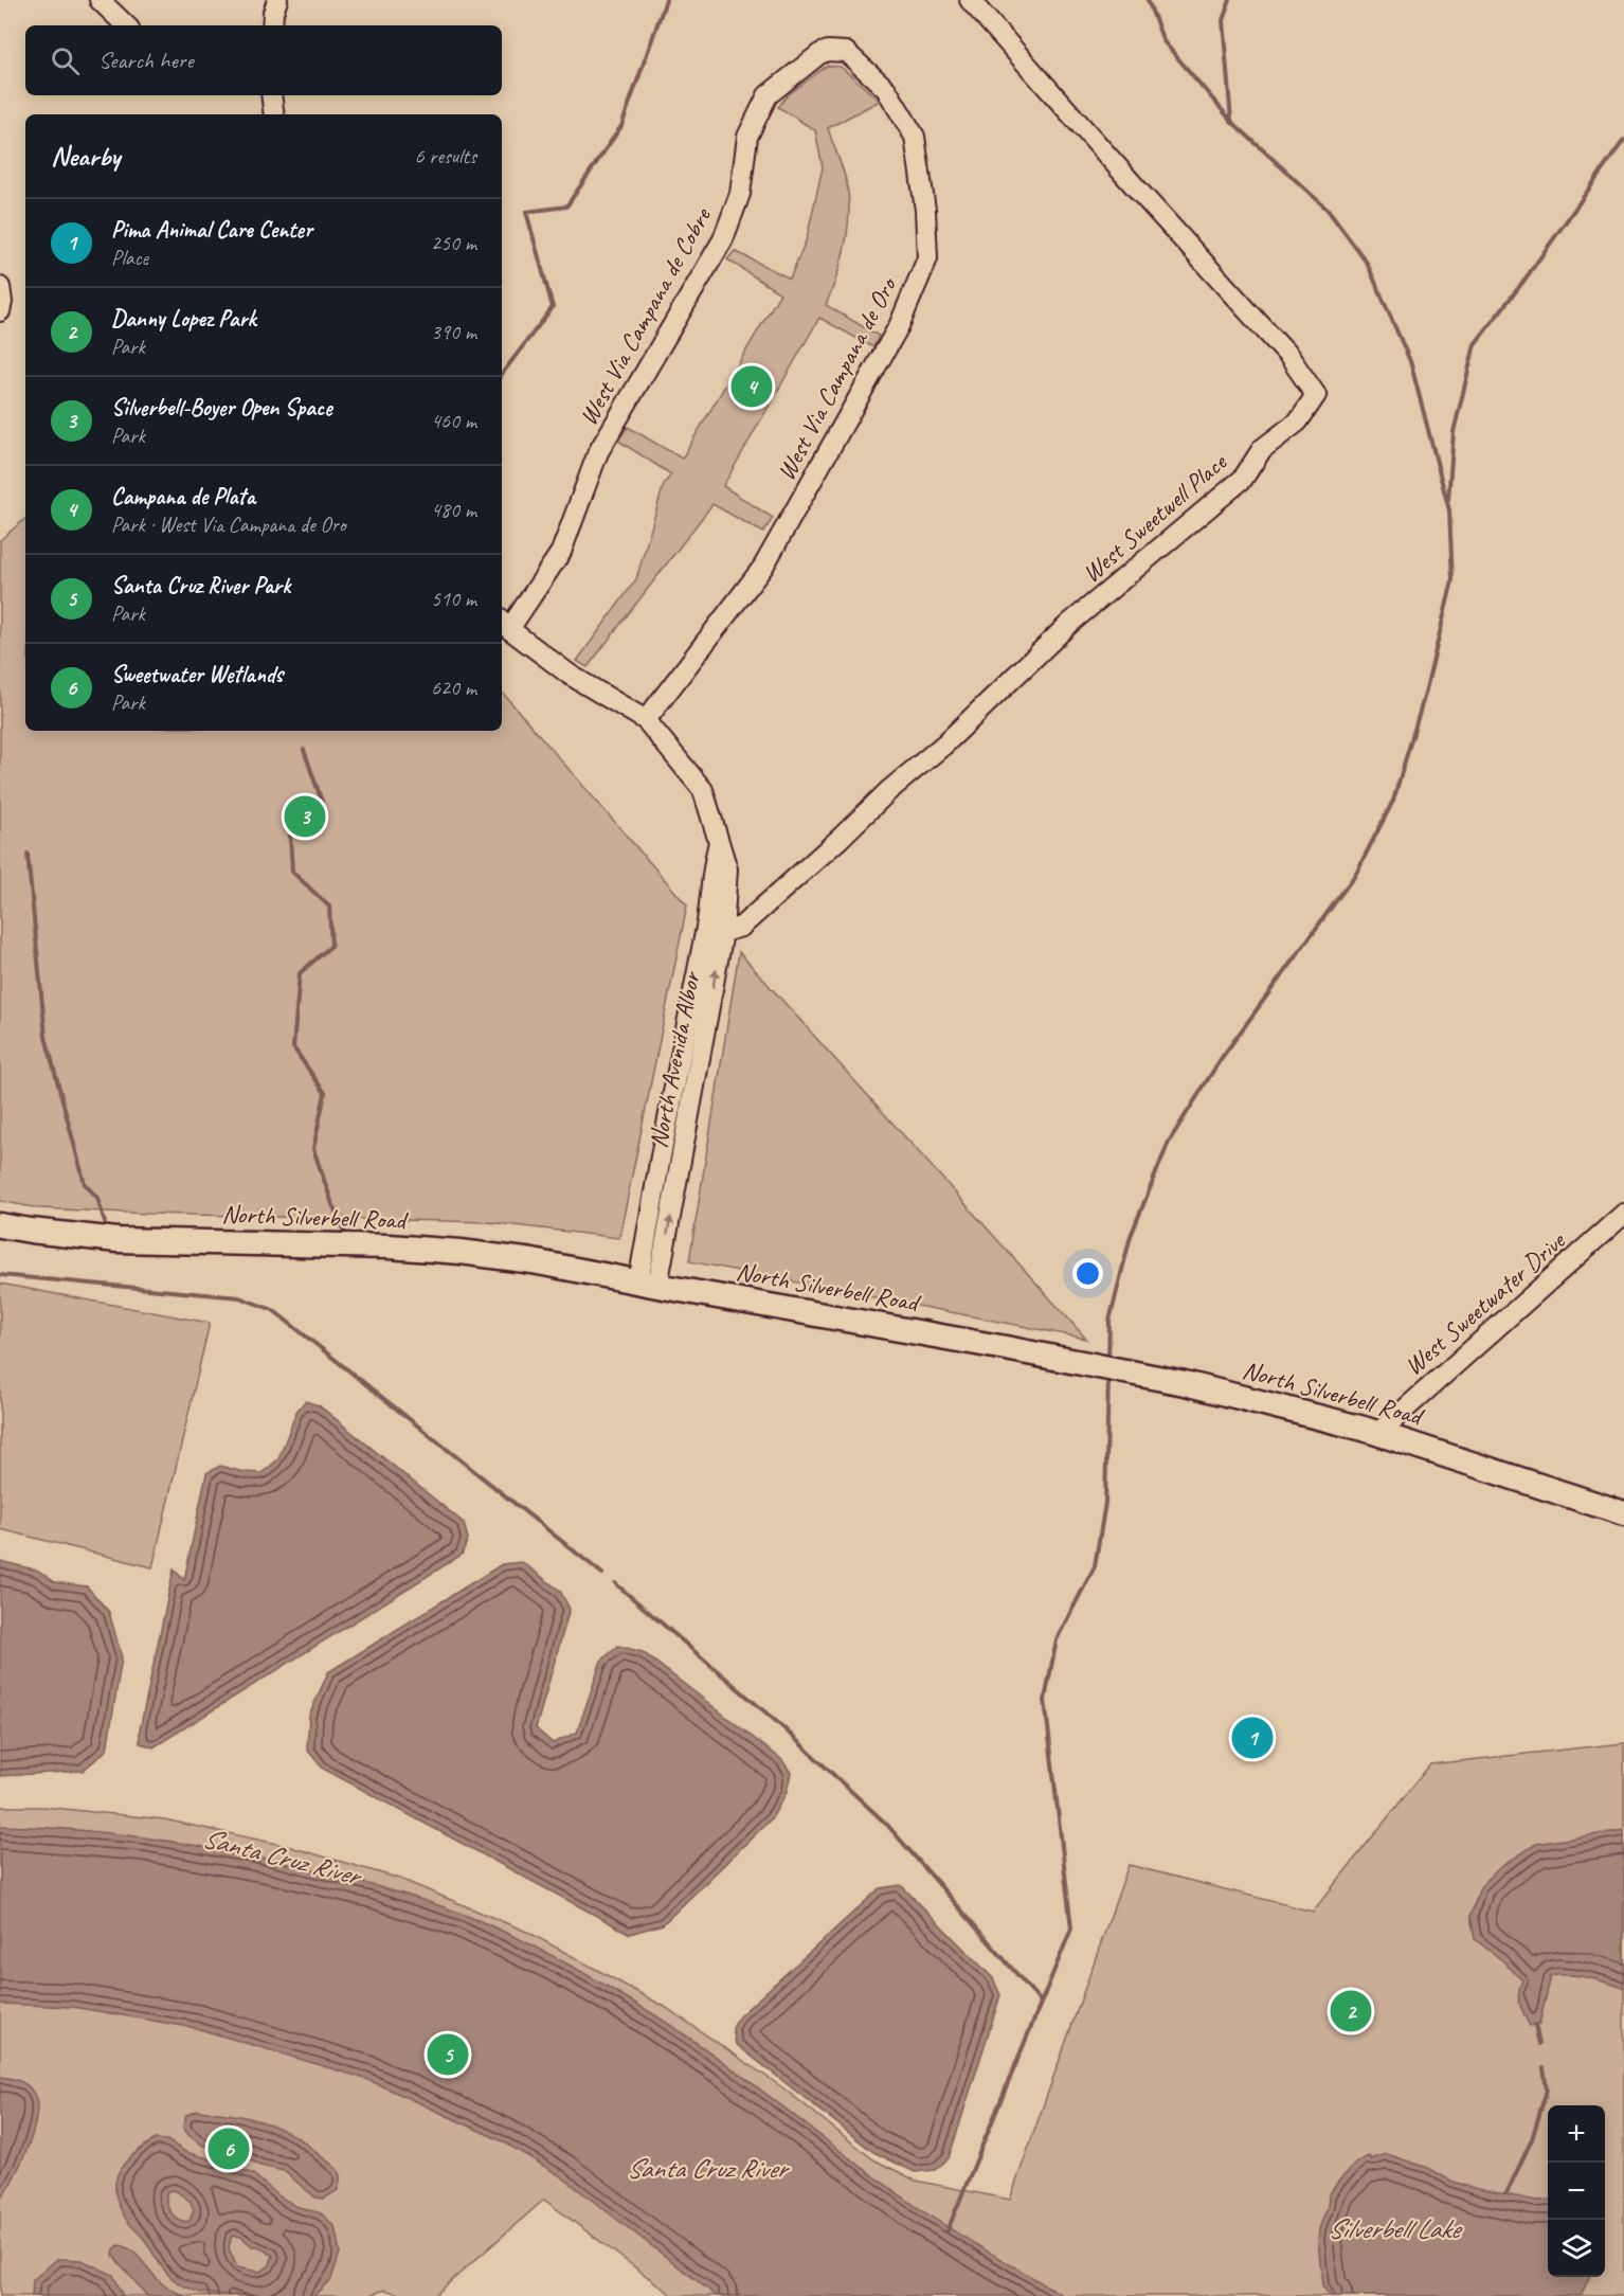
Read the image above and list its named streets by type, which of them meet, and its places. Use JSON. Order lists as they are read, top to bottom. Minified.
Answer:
{"streets":{"main road":["North Silverbell Road"],"street":["West Via Campana de Cobre","West Via Campana de Oro","West Sweetwell Place","North Avenida Albor","West Sweetwater Drive"]},"crossings":[["West Via Campana de Cobre","West Via Campana de Oro"],["West Via Campana de Cobre","North Avenida Albor"],["West Via Campana de Oro","North Avenida Albor"],["West Sweetwell Place","North Avenida Albor"],["North Avenida Albor","North Silverbell Road"],["North Silverbell Road","West Sweetwater Drive"]],"water":["Santa Cruz River","Silverbell Lake"],"page":{"search":"Search here","heading":["Nearby","6 results"],"list":[{"mark":"1","name":"Pima Animal Care Center","note":"Place","value":"250 m"},{"mark":"2","name":"Danny Lopez Park","note":"Park","value":"390 m"},{"mark":"3","name":"Silverbell-Boyer Open Space","note":"Park","value":"460 m"},{"mark":"4","name":"Campana de Plata","note":"Park · West Via Campana de Oro","value":"480 m"},{"mark":"5","name":"Santa Cruz River Park","note":"Park","value":"510 m"},{"mark":"6","name":"Sweetwater Wetlands","note":"Park","value":"620 m"}],"pins":["4","3","1","2","5","6"],"map_buttons":["+","−"]}}
